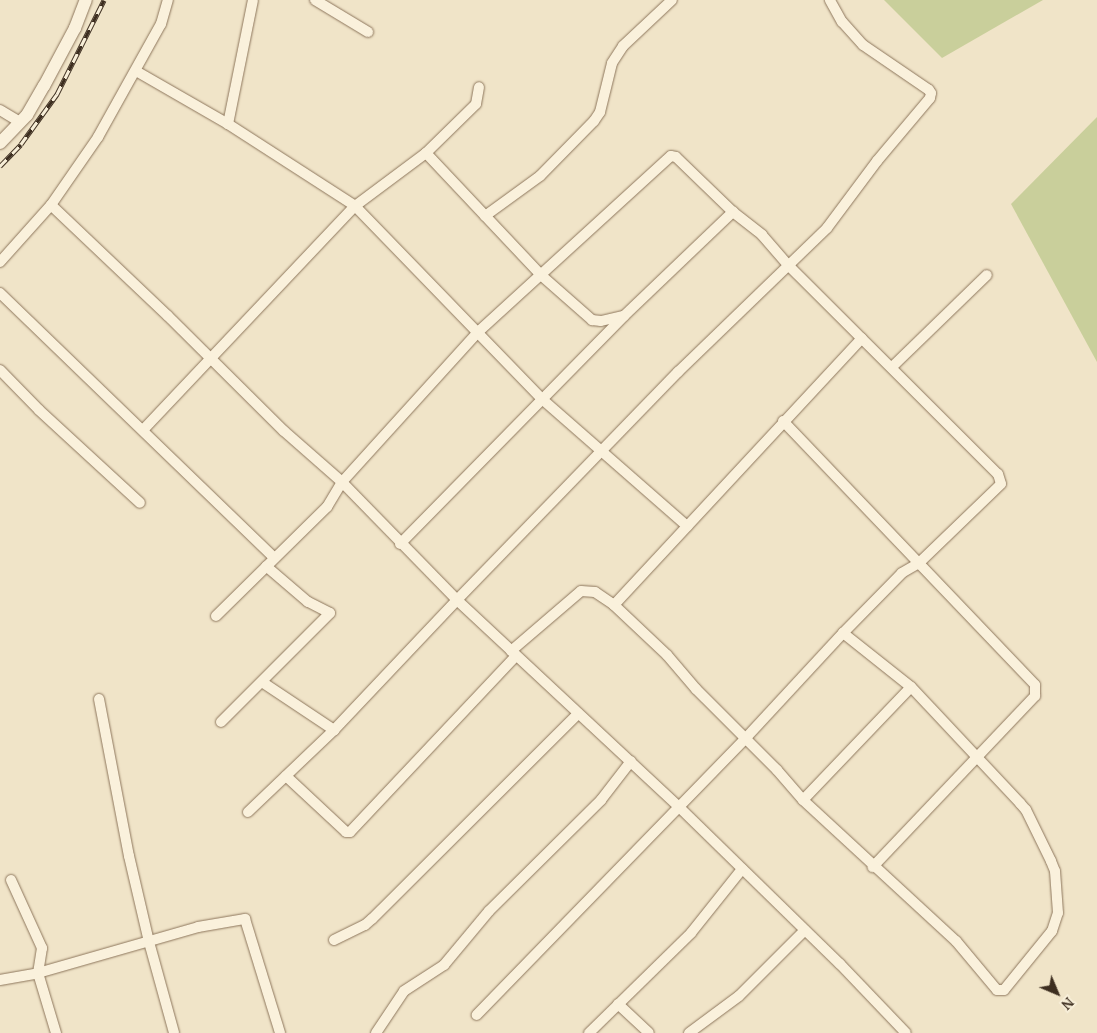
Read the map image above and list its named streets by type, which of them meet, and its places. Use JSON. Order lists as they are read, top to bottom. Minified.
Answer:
{"north":"bottom right"}
